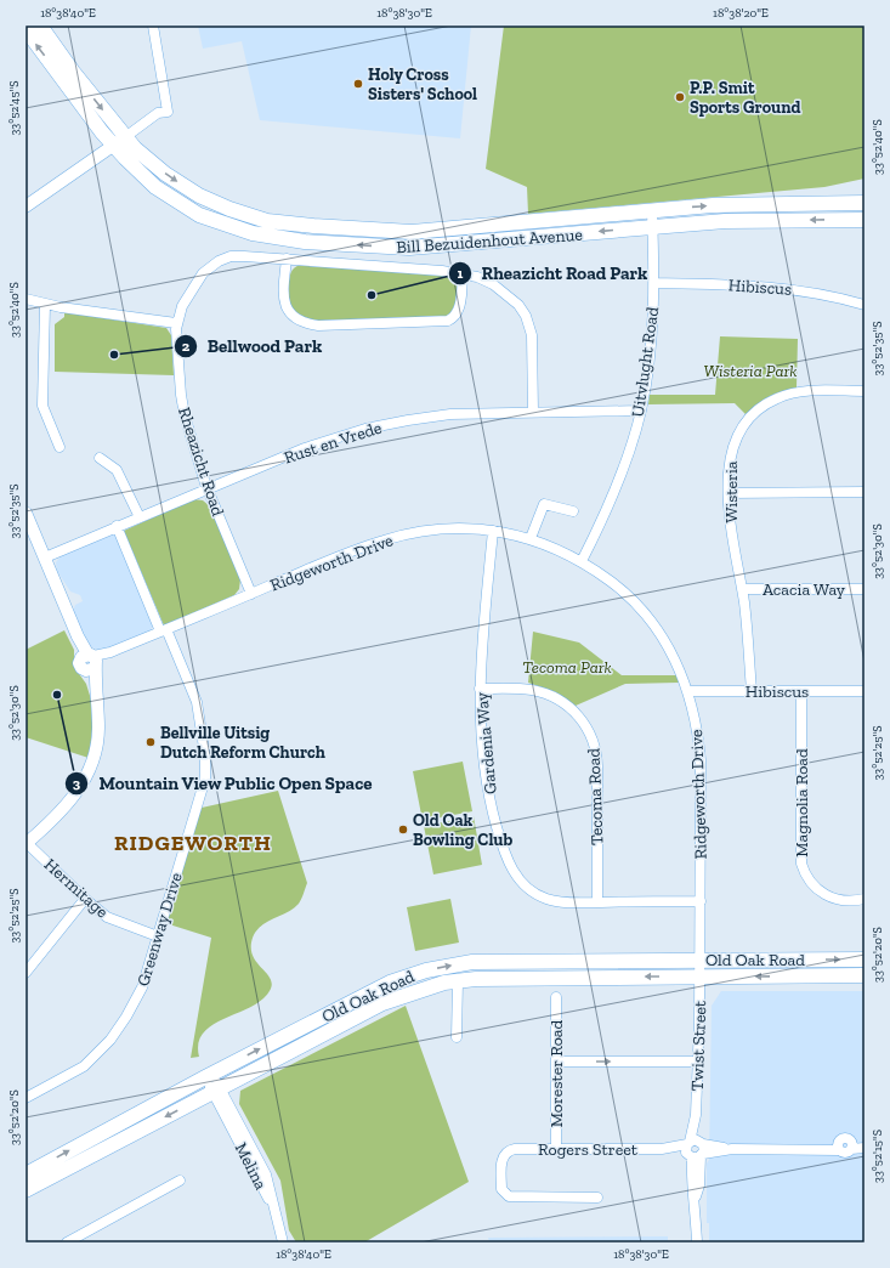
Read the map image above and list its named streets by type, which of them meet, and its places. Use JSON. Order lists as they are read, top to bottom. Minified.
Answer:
{"streets":{"main road":["Bill Bezuidenhout Avenue","Old Oak Road"],"street":["Hibiscus","Uitvlught Road","Rust en Vrede","Rheazicht Road","Wisteria","Ridgeworth Drive","Acacia Way","Gardenia Way","Tecoma Road","Magnolia Road","Hermitage","Greenway Drive","Twist Street","Morester Road","Rogers Street","Melina"]},"crossings":[["Bill Bezuidenhout Avenue","Uitvlught Road"],["Hibiscus","Uitvlught Road"],["Hibiscus","Wisteria"],["Hibiscus","Ridgeworth Drive"],["Hibiscus","Magnolia Road"],["Uitvlught Road","Rust en Vrede"],["Uitvlught Road","Ridgeworth Drive"],["Rust en Vrede","Rheazicht Road"],["Rust en Vrede","Greenway Drive"],["Rheazicht Road","Ridgeworth Drive"],["Wisteria","Acacia Way"],["Ridgeworth Drive","Gardenia Way"],["Ridgeworth Drive","Greenway Drive"],["Ridgeworth Drive","Old Oak Road"],["Ridgeworth Drive","Twist Street"],["Gardenia Way","Tecoma Road"],["Hermitage","Greenway Drive"],["Old Oak Road","Twist Street"],["Old Oak Road","Melina"],["Twist Street","Rogers Street"],["Morester Road","Rogers Street"]],"districts":["RIDGEWORTH"],"parks":["Wisteria Park","Tecoma Park"],"places":["Holy Cross Sisters' School","P.P. Smit Sports Ground","Rheazicht Road Park","Bellwood Park","Mountain View Public Open Space","Bellville Uitsig Dutch Reform Church","Old Oak Bowling Club"],"coordinates":["18°38'40\"E","18°38'30\"E","18°38'20\"E","33°52'45\"S","33°52'40\"S","33°52'35\"S","33°52'30\"S","33°52'25\"S","33°52'20\"S","33°52'15\"S"]}
